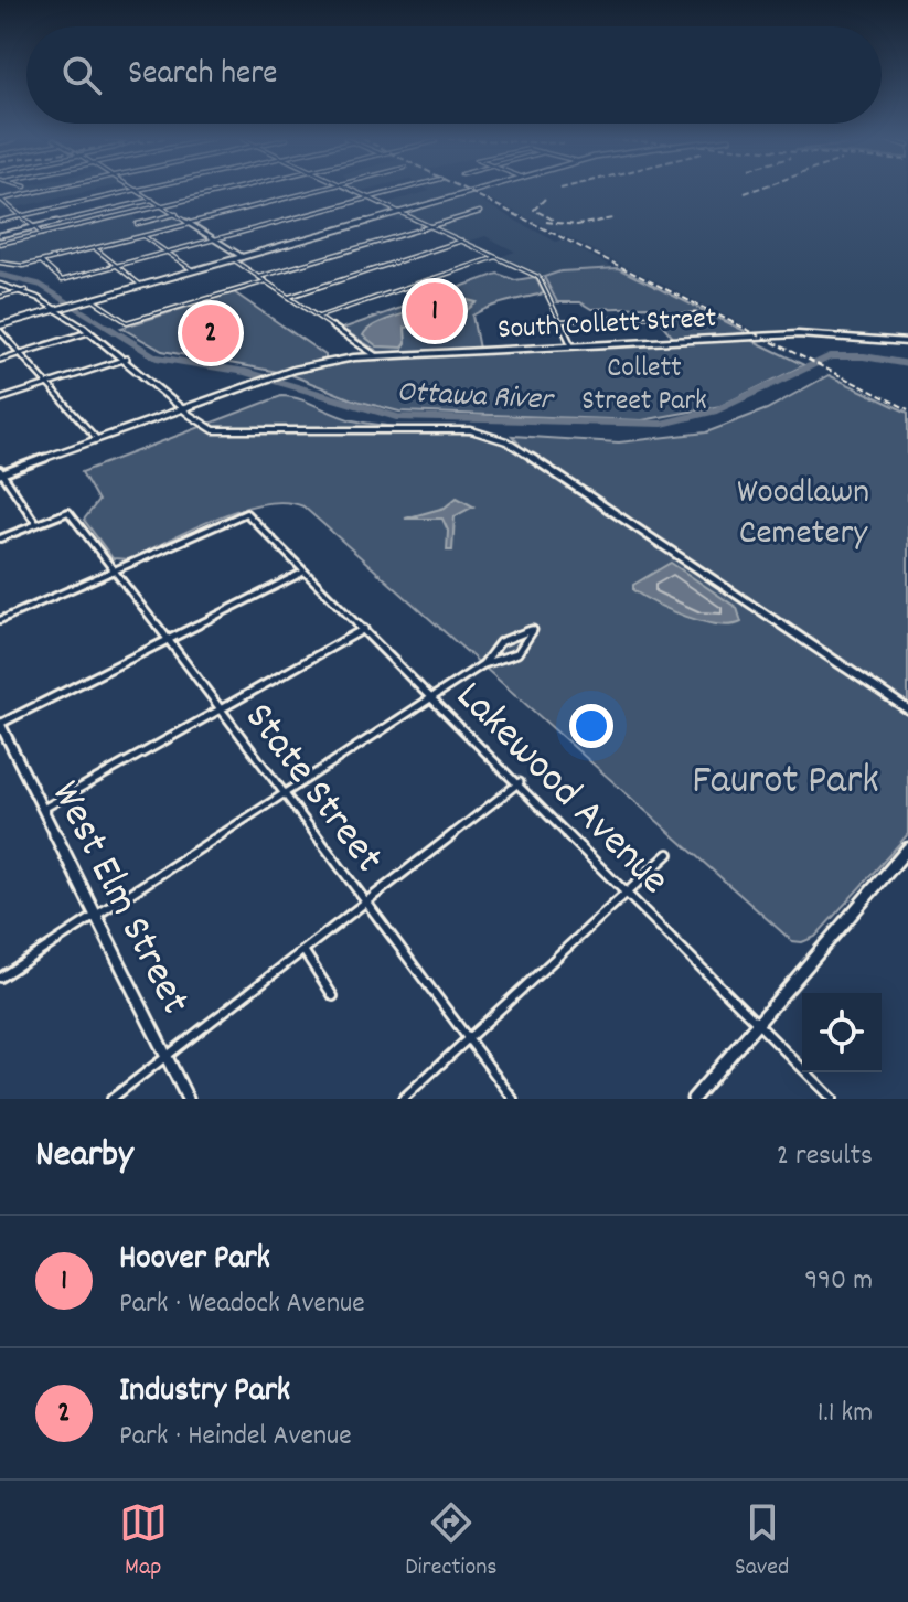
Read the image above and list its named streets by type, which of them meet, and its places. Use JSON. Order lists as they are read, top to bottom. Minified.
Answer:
{"streets":{"main road":["West Elm Street"],"street":["South Collett Street","State Street","Lakewood Avenue"]},"crossings":[["State Street","Lakewood Avenue"]],"water":["Ottawa River"],"parks":["Collett Street Park","Woodlawn Cemetery","Faurot Park"],"page":{"search":"Search here","pins":["1","2"],"heading":["Nearby","2 results"],"list":[{"mark":"1","name":"Hoover Park","note":"Park · Weadock Avenue","value":"990 m"},{"mark":"2","name":"Industry Park","note":"Park · Heindel Avenue","value":"1.1 km"}],"nav":["Map","Directions","Saved"]}}
